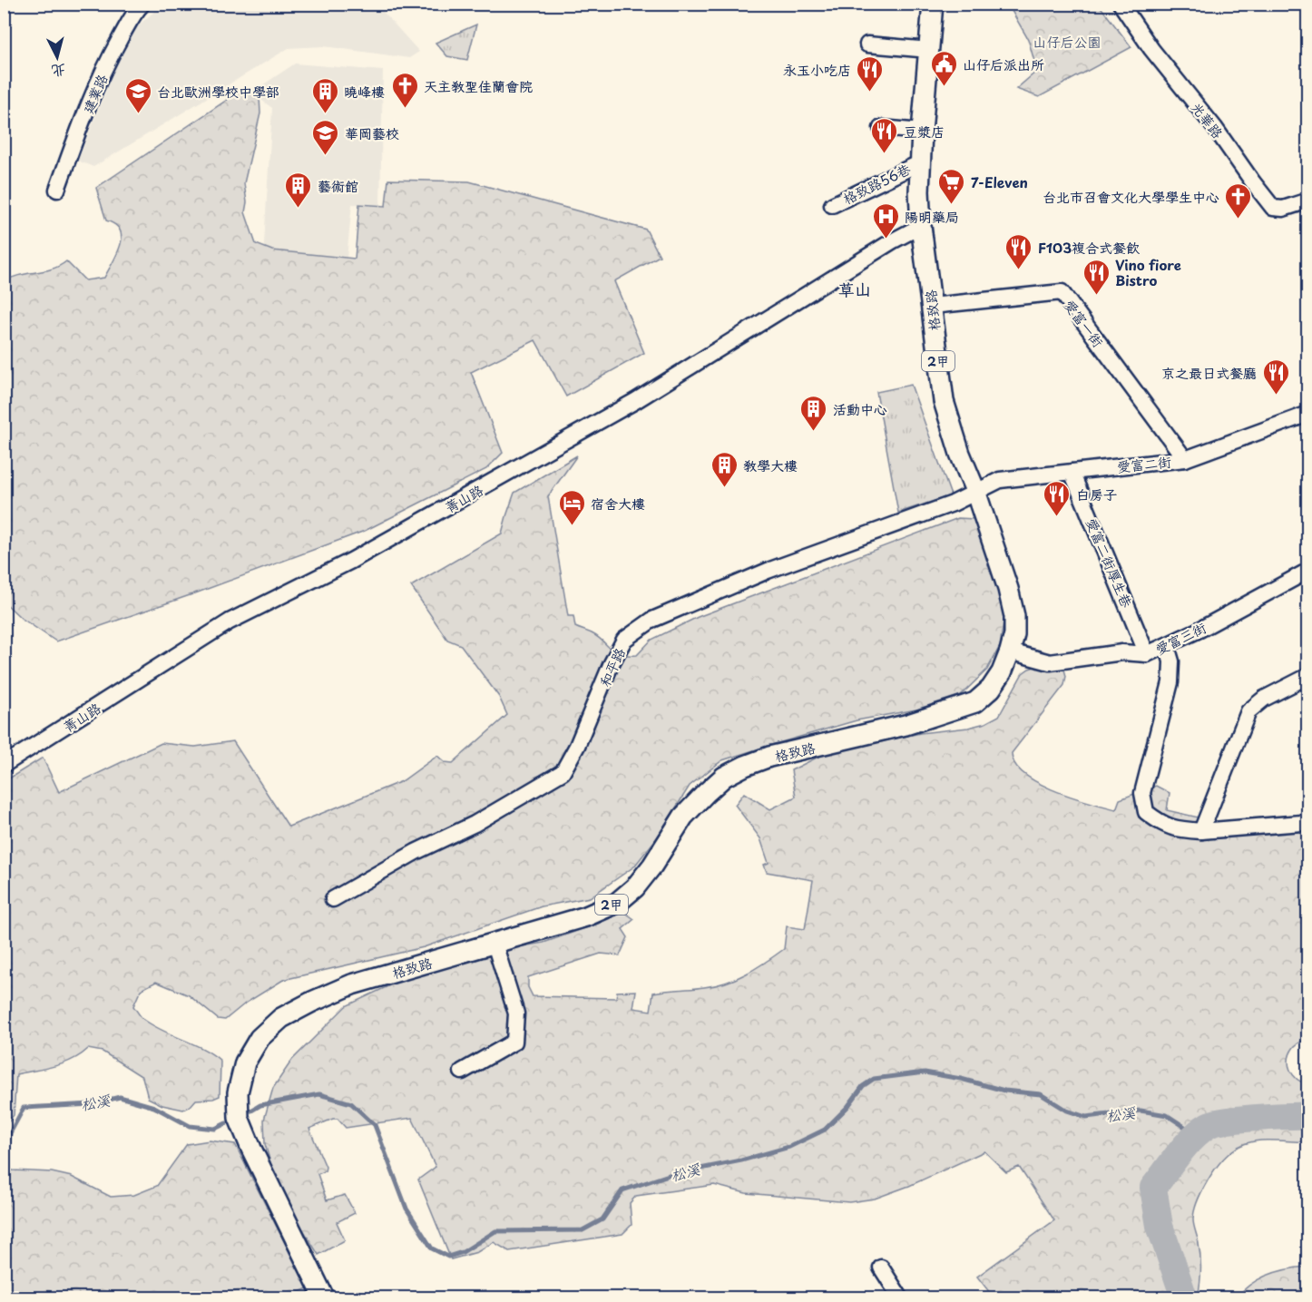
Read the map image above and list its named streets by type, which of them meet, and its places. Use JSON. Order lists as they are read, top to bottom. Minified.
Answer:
{"streets":{"main road":["格致路","2甲"],"street":["建業路","光華路","格致路56巷","愛富一街","愛富二街","菁山路","愛富二街厚生巷","愛富三街","和平路"]},"crossings":[["格致路56巷","格致路"],["格致路","愛富一街"],["格致路","愛富二街"],["格致路","菁山路"],["格致路","愛富三街"],["格致路","和平路"],["愛富一街","愛富二街"],["愛富二街","愛富二街厚生巷"],["愛富二街","和平路"],["愛富二街厚生巷","愛富三街"]],"districts":["草山"],"water":["松溪"],"parks":["山仔后公園"],"places":{"public building":["山仔后派出所"],"restaurant":["永玉小吃店","豆漿店","F103複合式餐飲","Vino fiore Bistro","京之最日式餐廳","白房子"],"church":["天主教聖佳蘭會院","台北市召會文化大學學生中心"],"school or university":["台北歐洲學校中學部","華岡藝校"],"building":["曉峰樓","藝術館","活動中心","教學大樓"],"supermarket":["7-Eleven"],"hospital":["陽明藥局"],"hotel":["宿舍大樓"]},"north":"bottom"}
